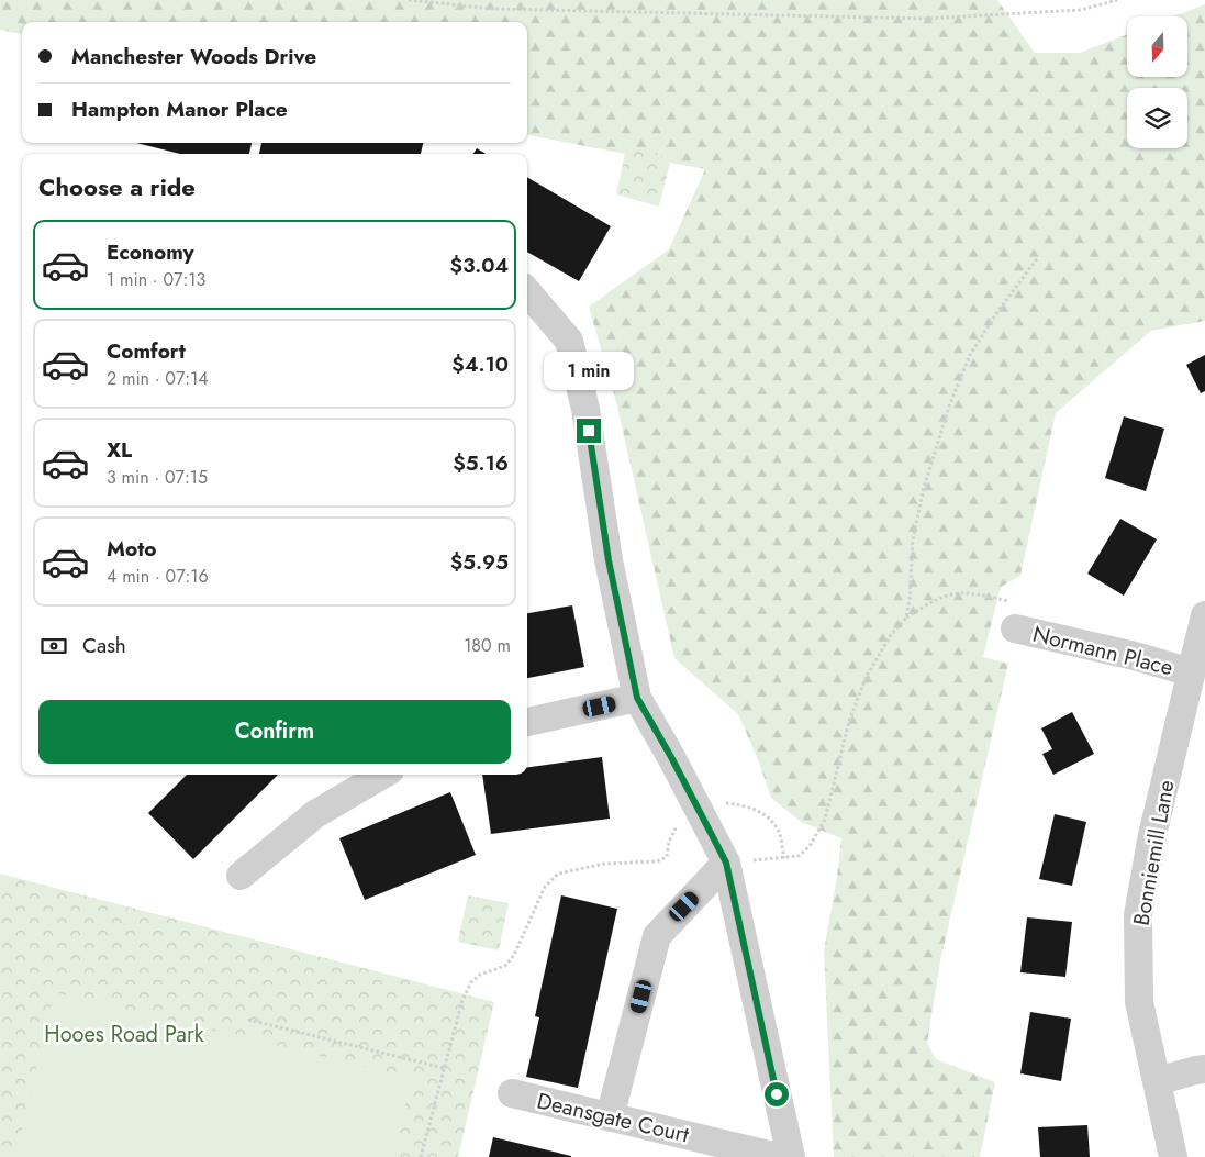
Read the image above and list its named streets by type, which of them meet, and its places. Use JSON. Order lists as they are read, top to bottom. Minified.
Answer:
{"streets":{"street":["Normann Place","Bonniemill Lane","Deansgate Court"]},"crossings":[["Normann Place","Bonniemill Lane"]],"parks":["Hooes Road Park"],"north":"bottom","page":{"banner":["Manchester Woods Drive","Hampton Manor Place"],"heading":"Choose a ride","list":[{"name":"Economy","note":"1 min · 07:13","value":"$3.04"},{"name":"Comfort","note":"2 min · 07:14","value":"$4.10"},{"name":"XL","note":"3 min · 07:15","value":"$5.16"},{"name":"Moto","note":"4 min · 07:16","value":"$5.95"}],"bubble":"1 min","pay":["Cash","180 m"],"buttons":"Confirm"}}
